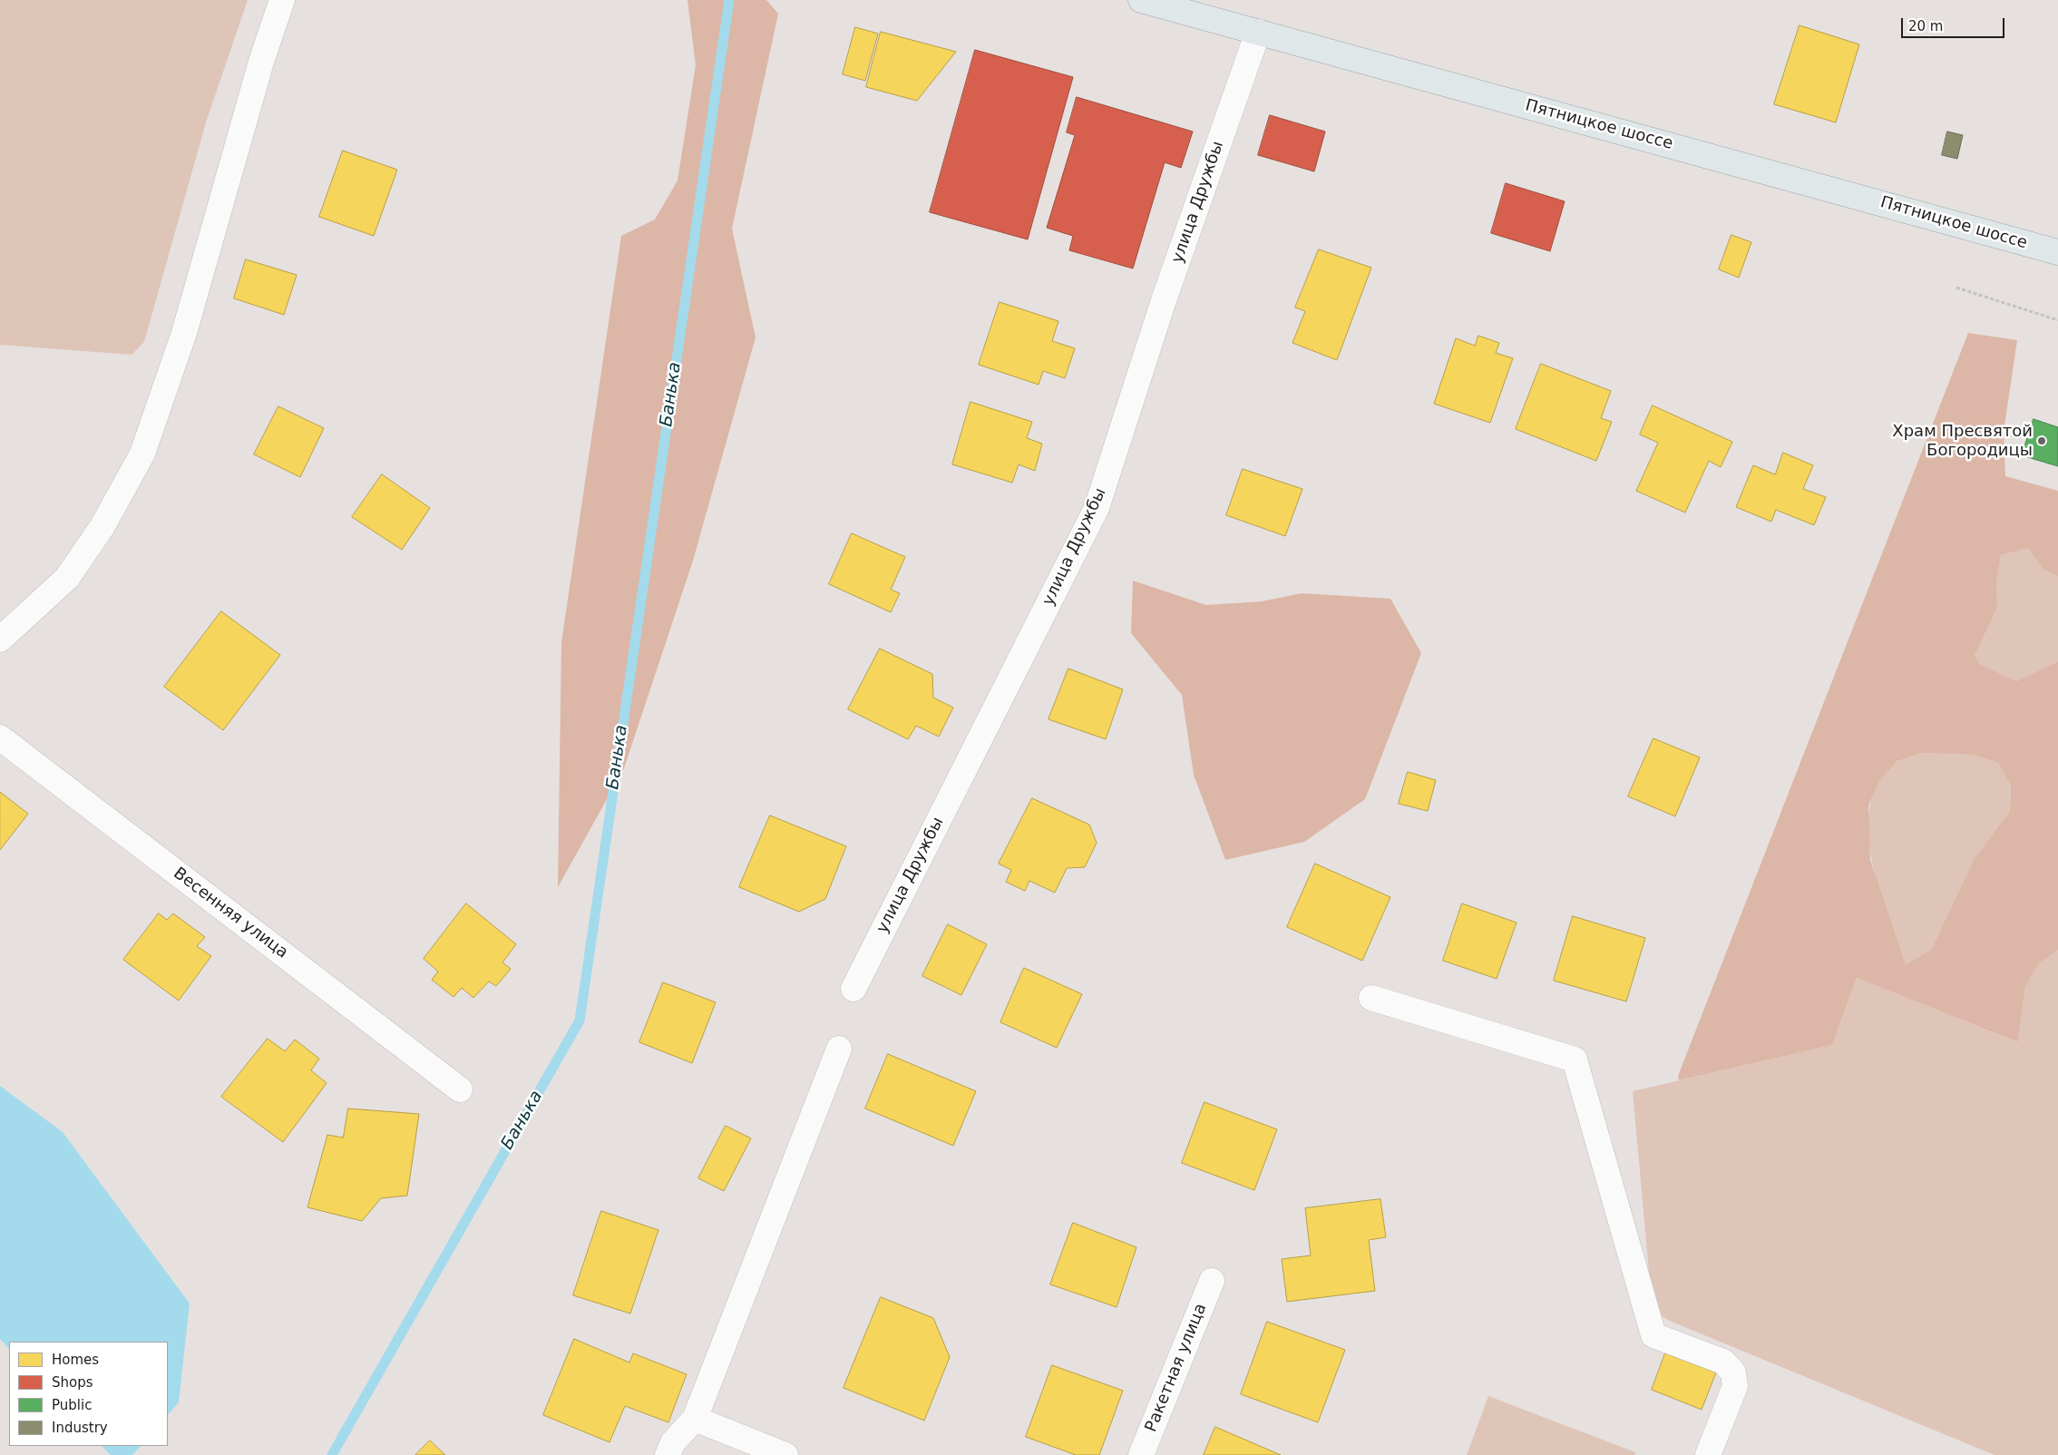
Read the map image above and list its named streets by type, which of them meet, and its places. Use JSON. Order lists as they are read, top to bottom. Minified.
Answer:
{"streets":{"main road":["Пятницкое шоссе"],"street":["улица Дружбы","Весенняя улица","Ракетная улица"]},"crossings":[["Пятницкое шоссе","улица Дружбы"]],"water":["Банька"],"places":["Храм Пресвятой Богородицы"],"legend":["Homes","Shops","Public","Industry"],"scale_bar":"20 m"}
